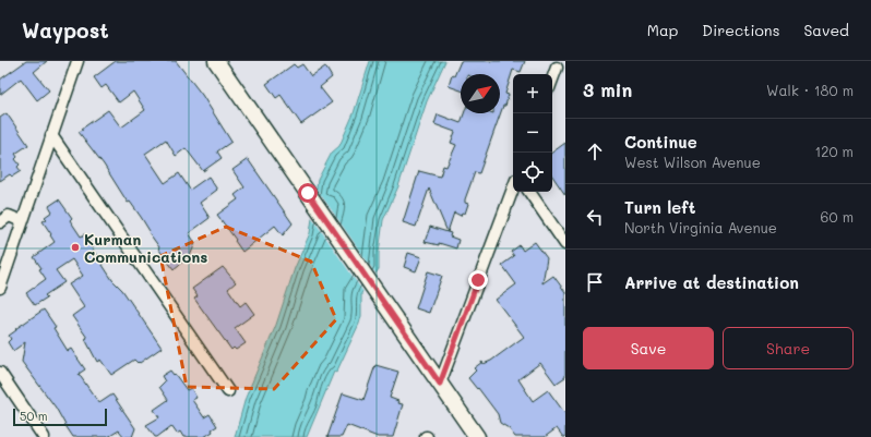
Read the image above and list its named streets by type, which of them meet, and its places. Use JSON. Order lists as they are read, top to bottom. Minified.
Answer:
{"places":["Kurman Communications"],"scale_bar":"50 m","north":"top right","page":{"header":"Waypost","nav":["Map","Directions","Saved"],"heading":["3 min","Walk · 180 m"],"map_buttons":["+","−"],"list":[["Continue","West Wilson Avenue","120 m"],["Turn left","North Virginia Avenue","60 m"],"Arrive at destination"],"buttons":["Save","Share"],"scale":"50 m"}}
